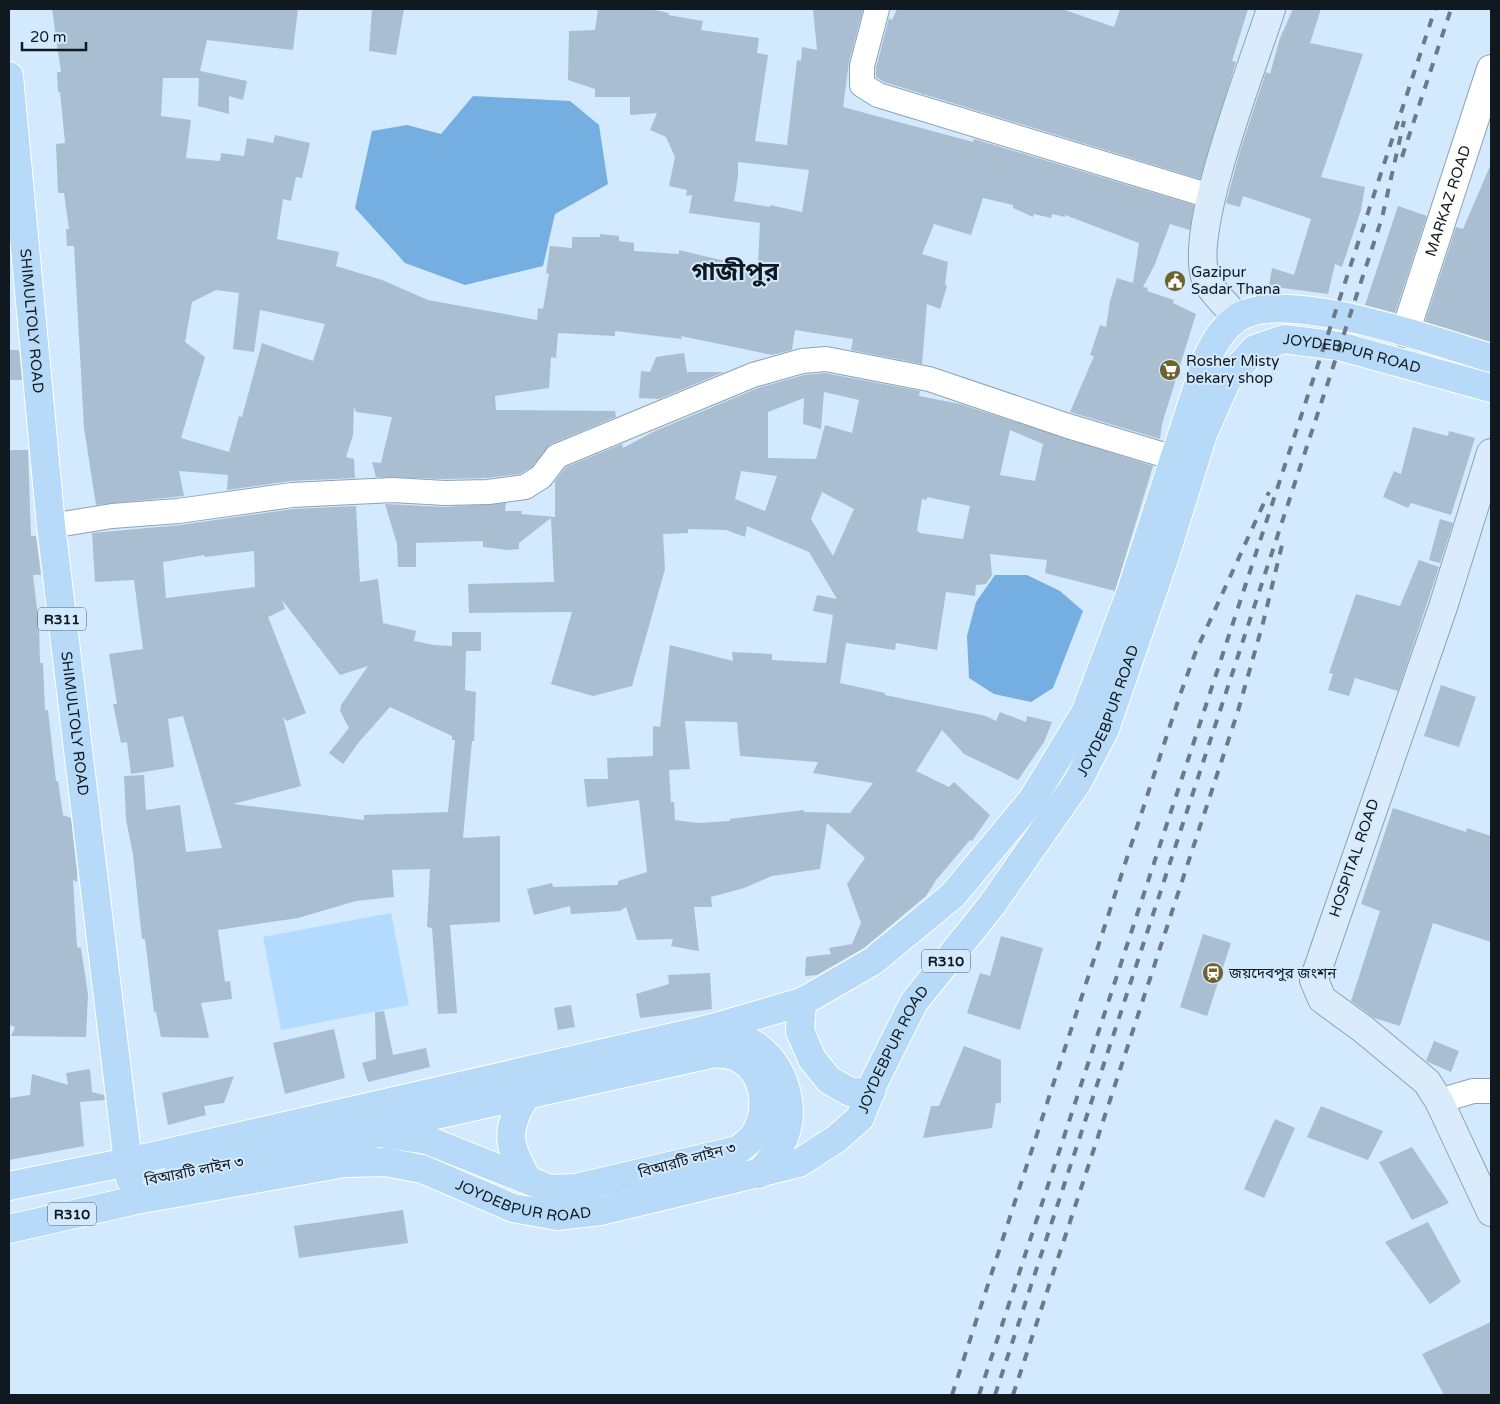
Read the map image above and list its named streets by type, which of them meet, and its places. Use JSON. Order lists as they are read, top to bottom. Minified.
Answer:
{"streets":{"main road":["SHIMULTOLY ROAD","JOYDEBPUR ROAD","R311","HOSPITAL ROAD","R310","বিআরটি লাইন ৩"],"street":["MARKAZ ROAD"]},"crossings":[["MARKAZ ROAD","JOYDEBPUR ROAD"],["SHIMULTOLY ROAD","JOYDEBPUR ROAD"],["SHIMULTOLY ROAD","R310"],["SHIMULTOLY ROAD","বিআরটি লাইন ৩"],["JOYDEBPUR ROAD","R310"],["JOYDEBPUR ROAD","বিআরটি লাইন ৩"],["R310","বিআরটি লাইন ৩"]],"districts":["গাজীপুর"],"places":{"public building":["Gazipur Sadar Thana"],"supermarket":["Rosher Misty bekary shop"],"station":["জয়দেবপুর জংশন"]},"scale_bar":"20 m"}
